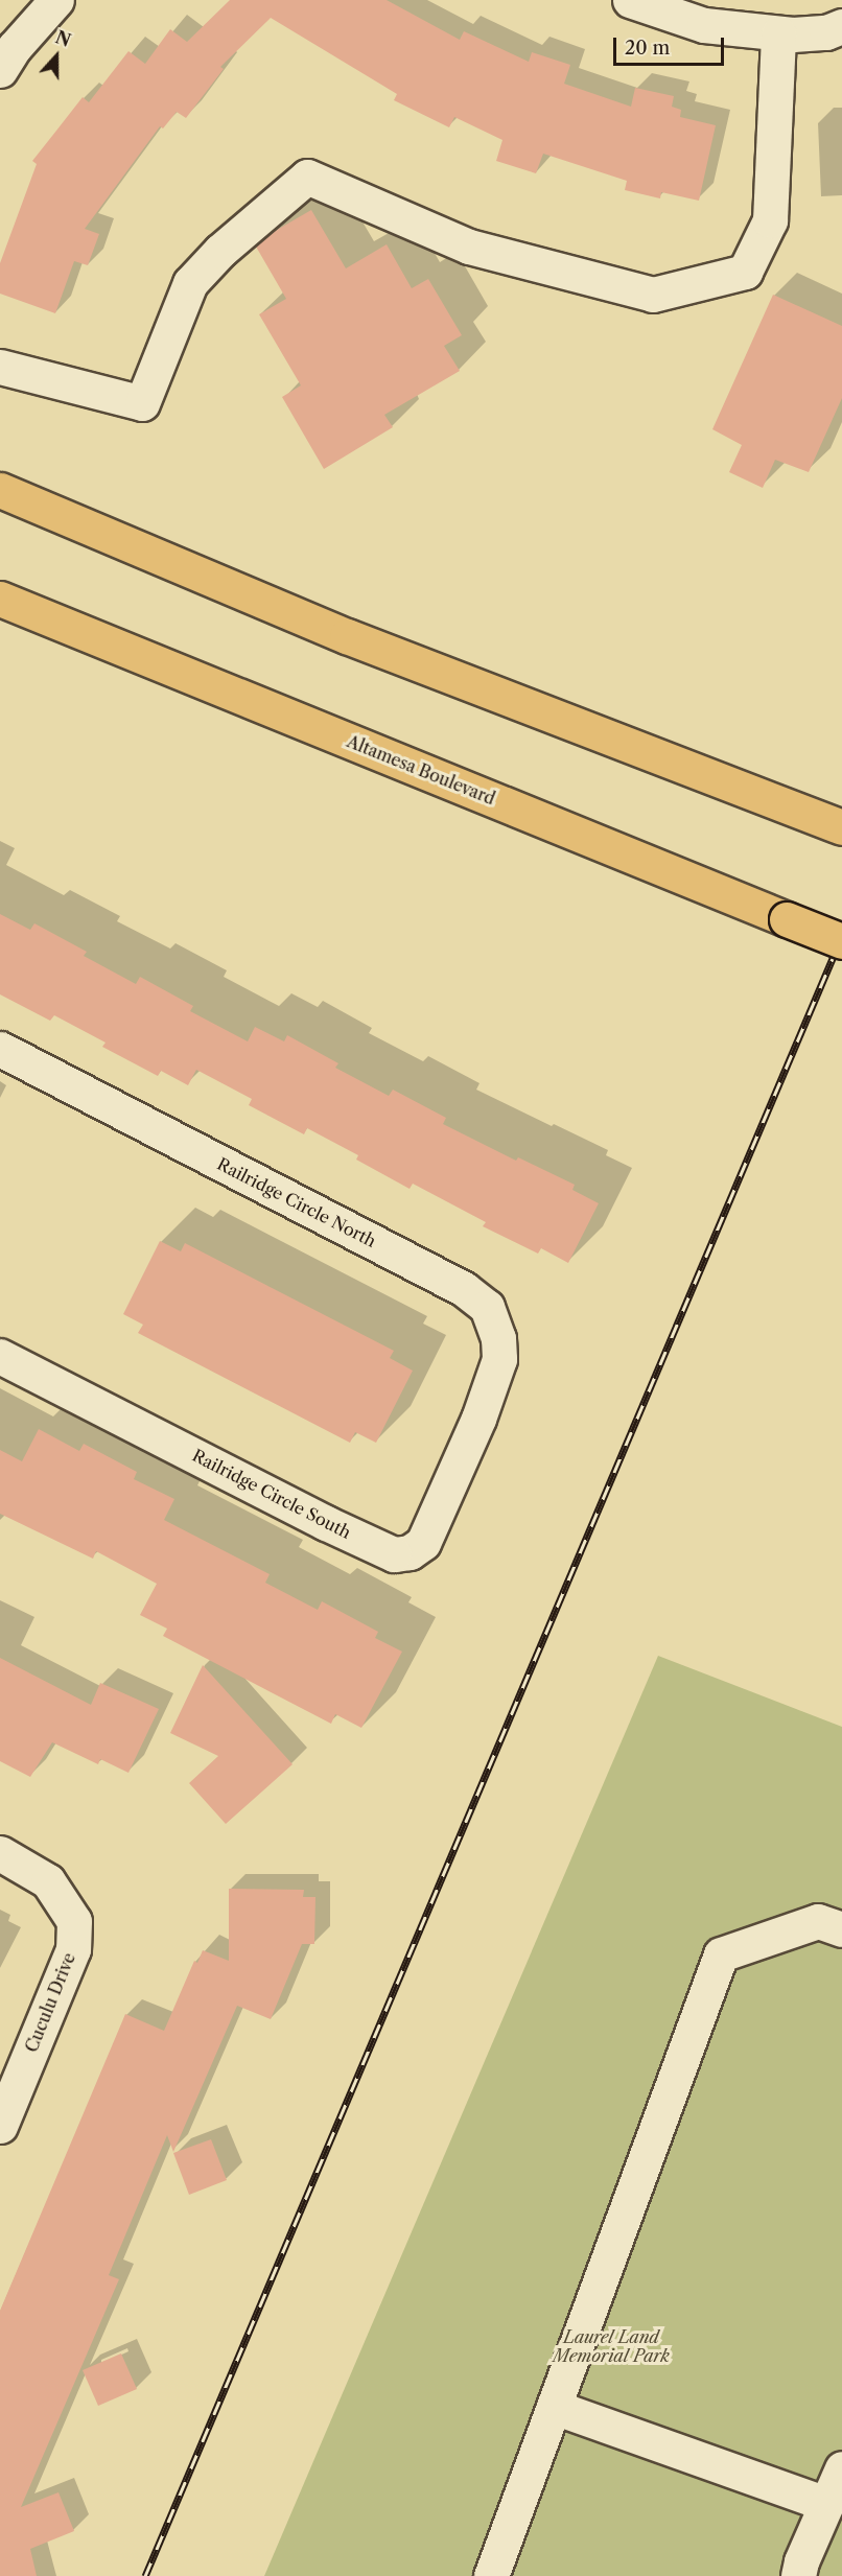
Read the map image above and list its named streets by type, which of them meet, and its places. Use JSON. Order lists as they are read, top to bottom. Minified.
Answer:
{"streets":{"main road":["Altamesa Boulevard"],"street":["Railridge Circle North","Railridge Circle South","Cuculu Drive"]},"crossings":[["Railridge Circle North","Railridge Circle South"]],"parks":["Laurel Land Memorial Park"],"scale_bar":"20 m","north":"top"}
